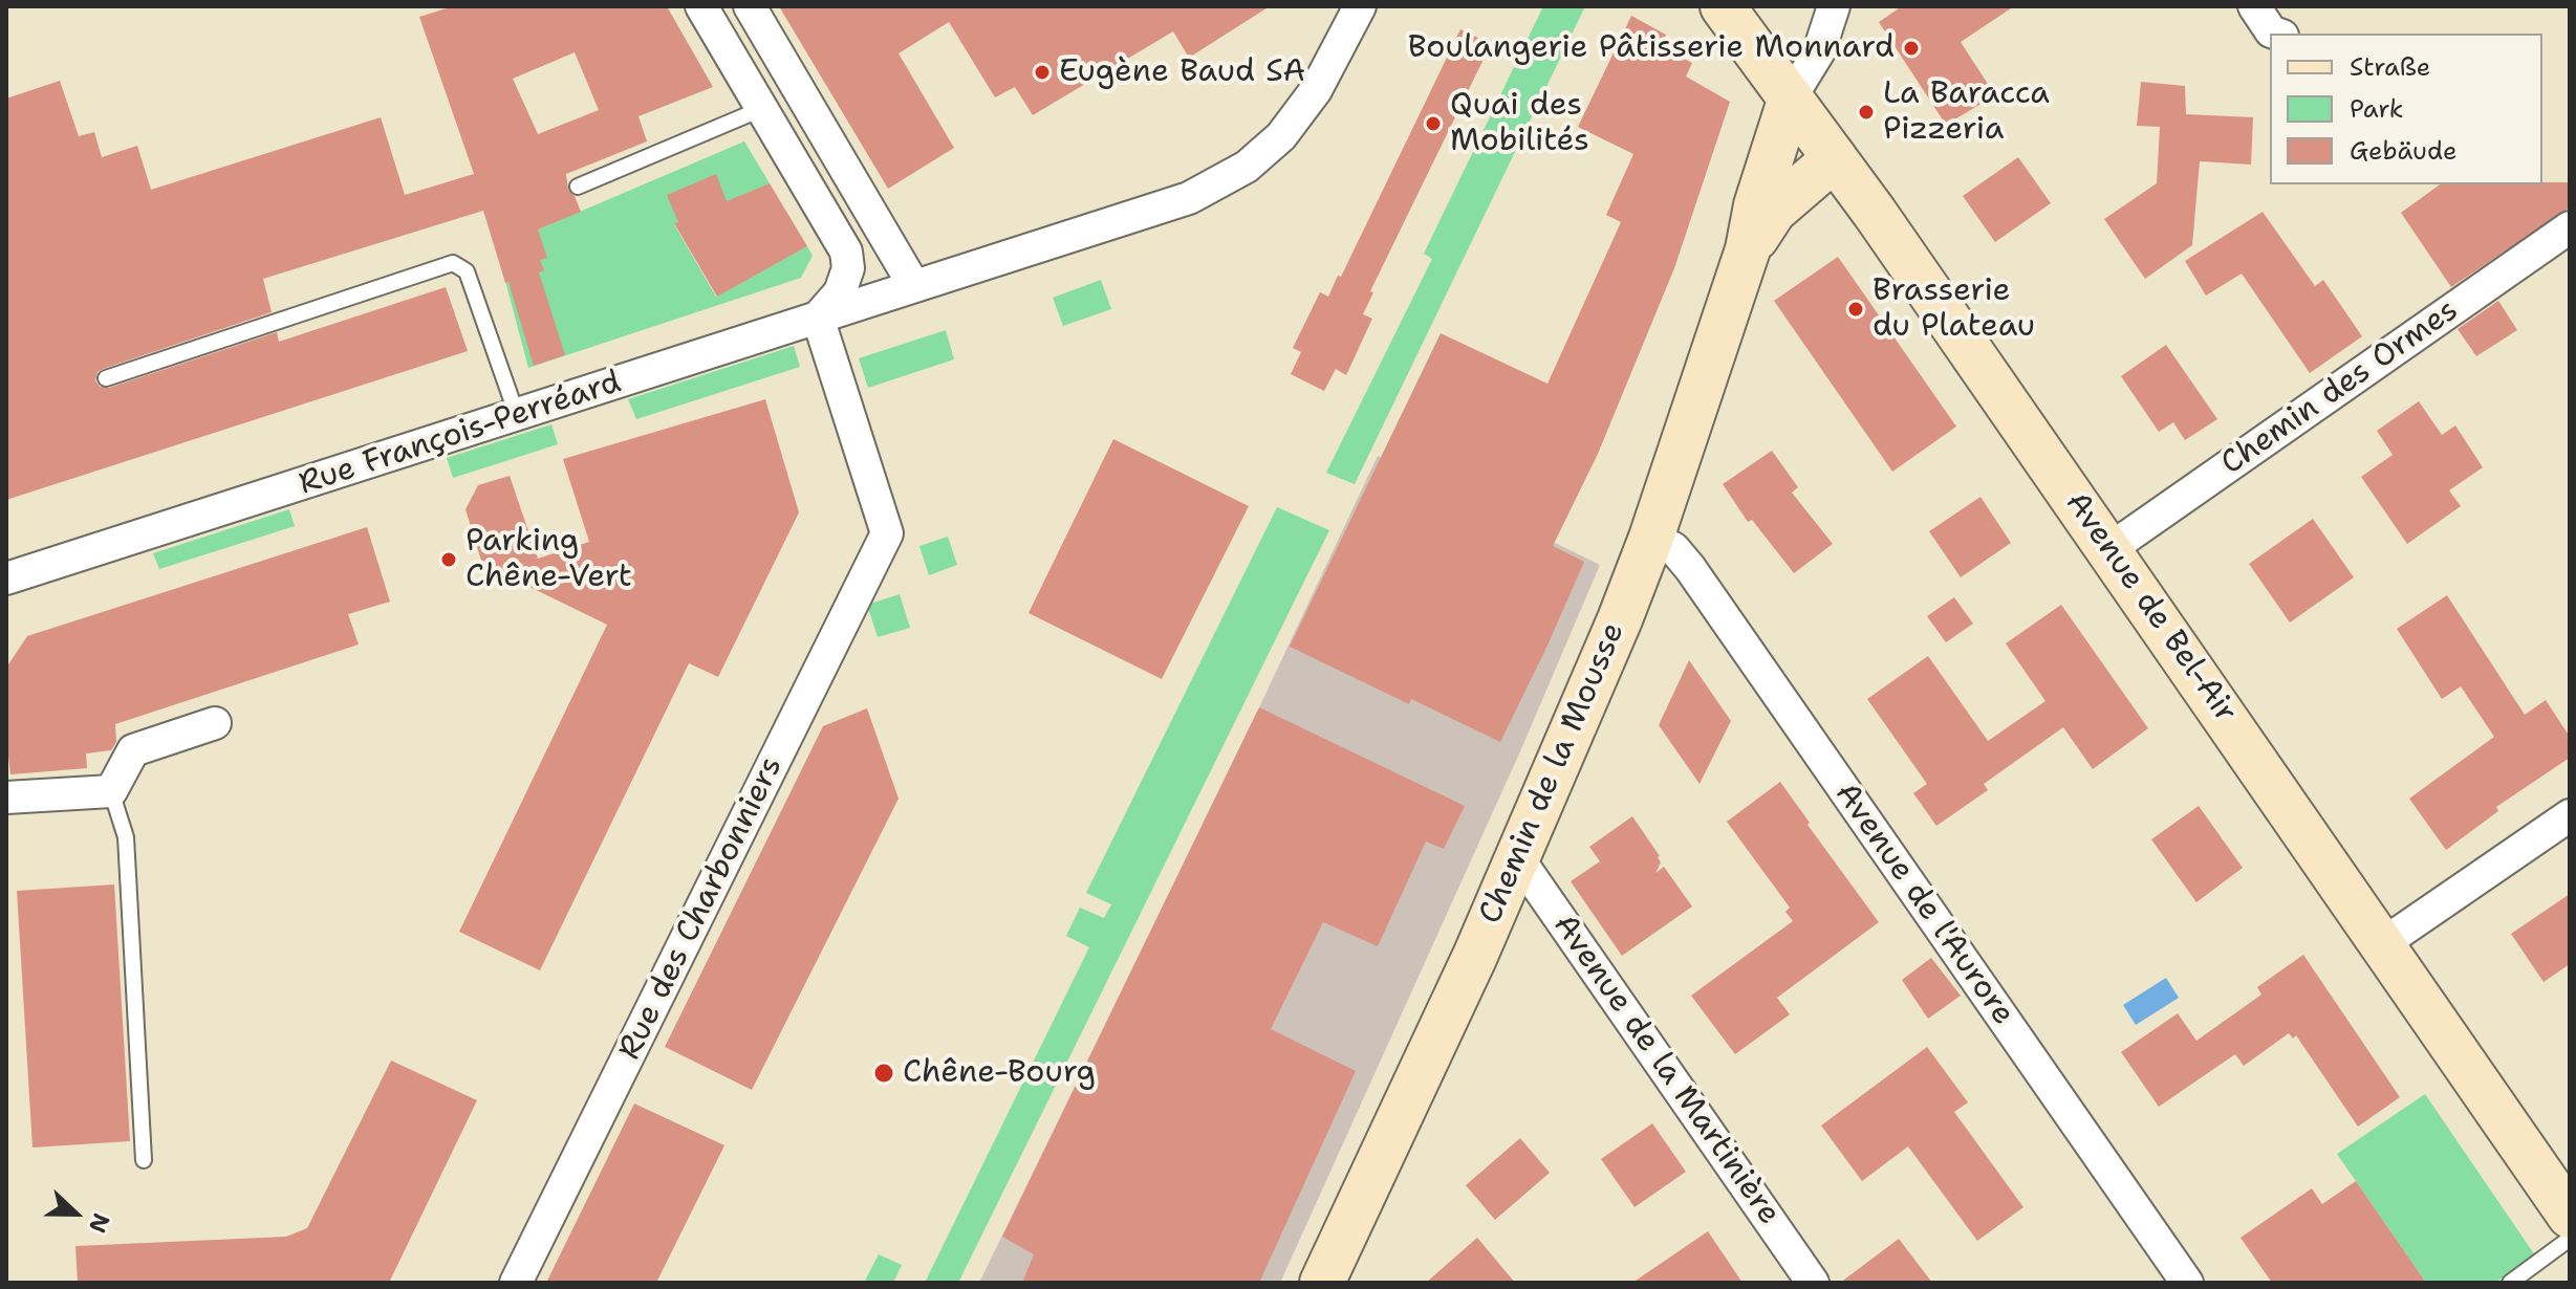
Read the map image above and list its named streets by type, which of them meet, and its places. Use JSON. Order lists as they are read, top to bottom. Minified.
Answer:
{"streets":{"street":["Chemin des Ormes","Rue François-Perréard","Avenue de Bel-Air","Chemin de la Mousse","Avenue de l'Aurore","Rue des Charbonniers","Avenue de la Martinière"]},"crossings":[["Chemin des Ormes","Avenue de Bel-Air"],["Rue François-Perréard","Rue des Charbonniers"],["Avenue de Bel-Air","Chemin de la Mousse"],["Chemin de la Mousse","Avenue de l'Aurore"],["Chemin de la Mousse","Avenue de la Martinière"]],"places":["Boulangerie Pâtisserie Monnard","Eugène Baud SA","La Baracca Pizzeria","Quai des Mobilités","Brasserie du Plateau","Parking Chêne-Vert","Chêne-Bourg"],"legend":["Straße","Park","Gebäude"],"north":"right"}
